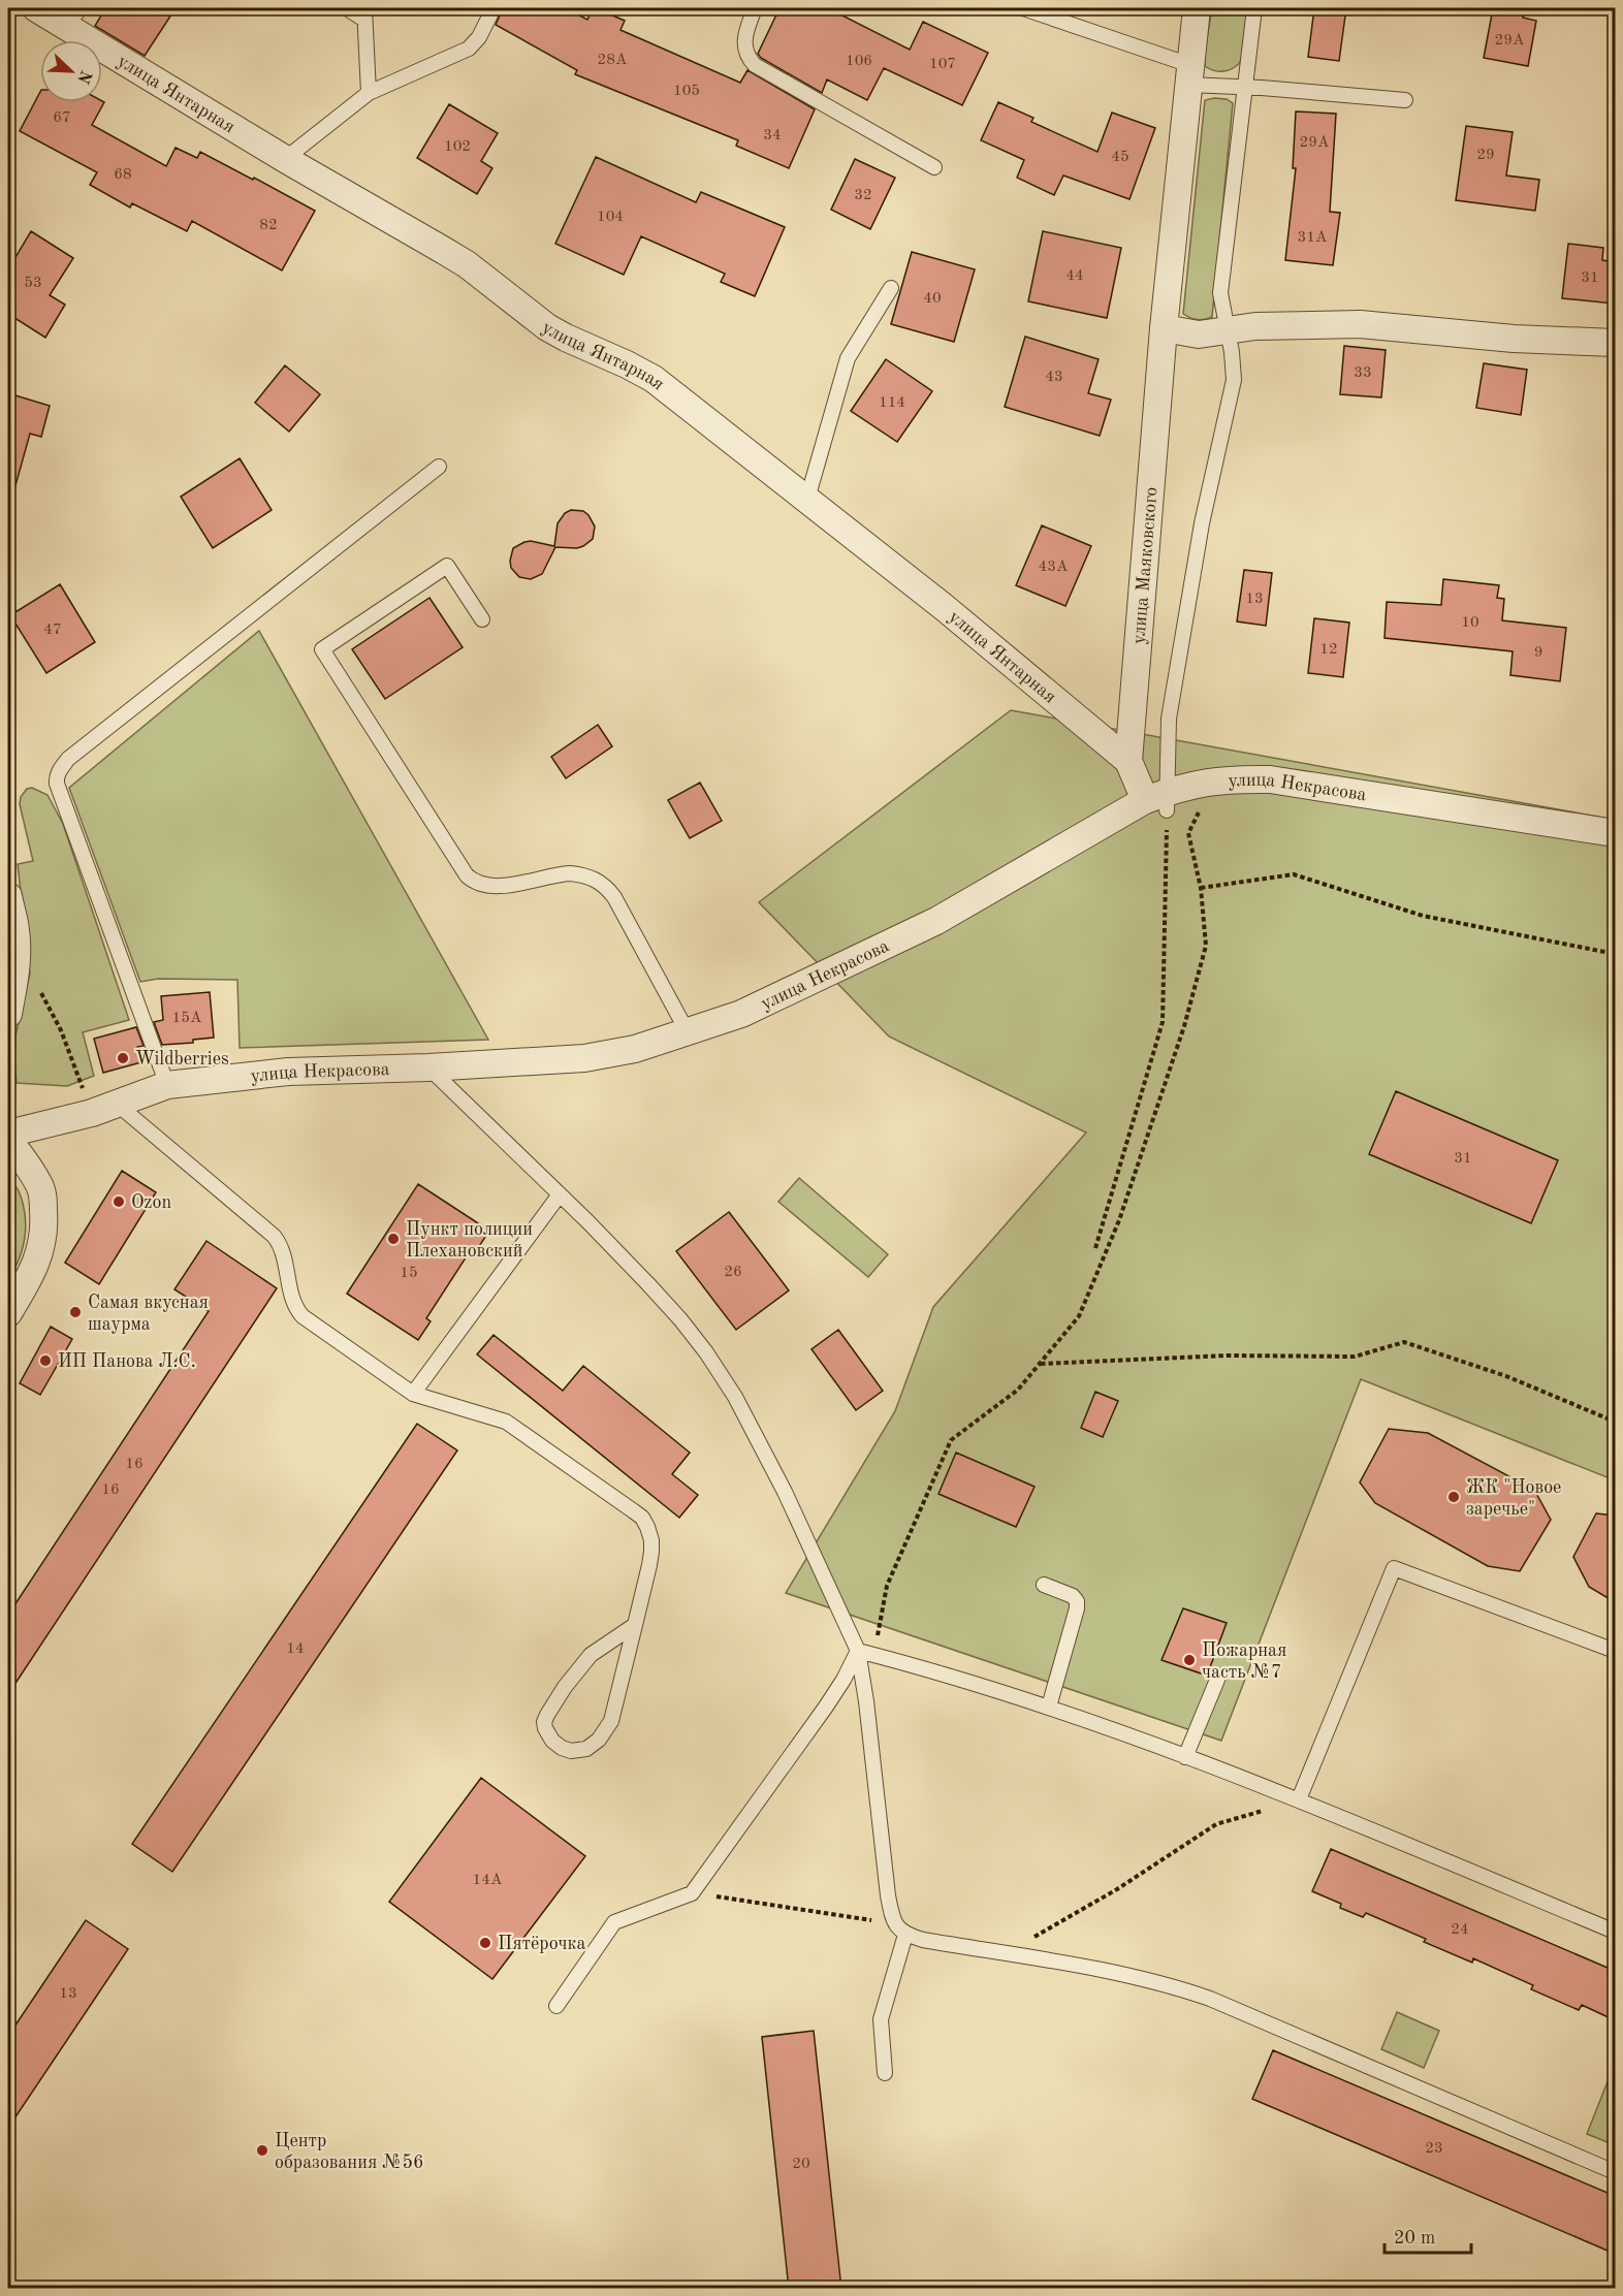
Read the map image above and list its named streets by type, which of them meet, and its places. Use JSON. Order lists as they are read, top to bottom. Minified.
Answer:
{"streets":{"street":["улица Янтарная","улица Маяковского","улица Некрасова"]},"crossings":[["улица Янтарная","улица Маяковского"],["улица Маяковского","улица Некрасова"]],"places":["Wildberries","Ozon","Пункт полиции Плехановский","Самая вкусная шаурма","ИП Панова Л.С.","ЖК \"Новое заречье\"","Пожарная часть №7","Пятёрочка","Центр образования №56"],"house_numbers":["29А","28А","106","107","105","67","34","29А","102","29","45","68","32","104","82","31А","44","31","53","40","33","43","114","43А","13","10","47","12","9","15А","31","26","15","16","16","14","14А","24","13","23","20"],"scale_bar":"20 m","north":"bottom right"}
